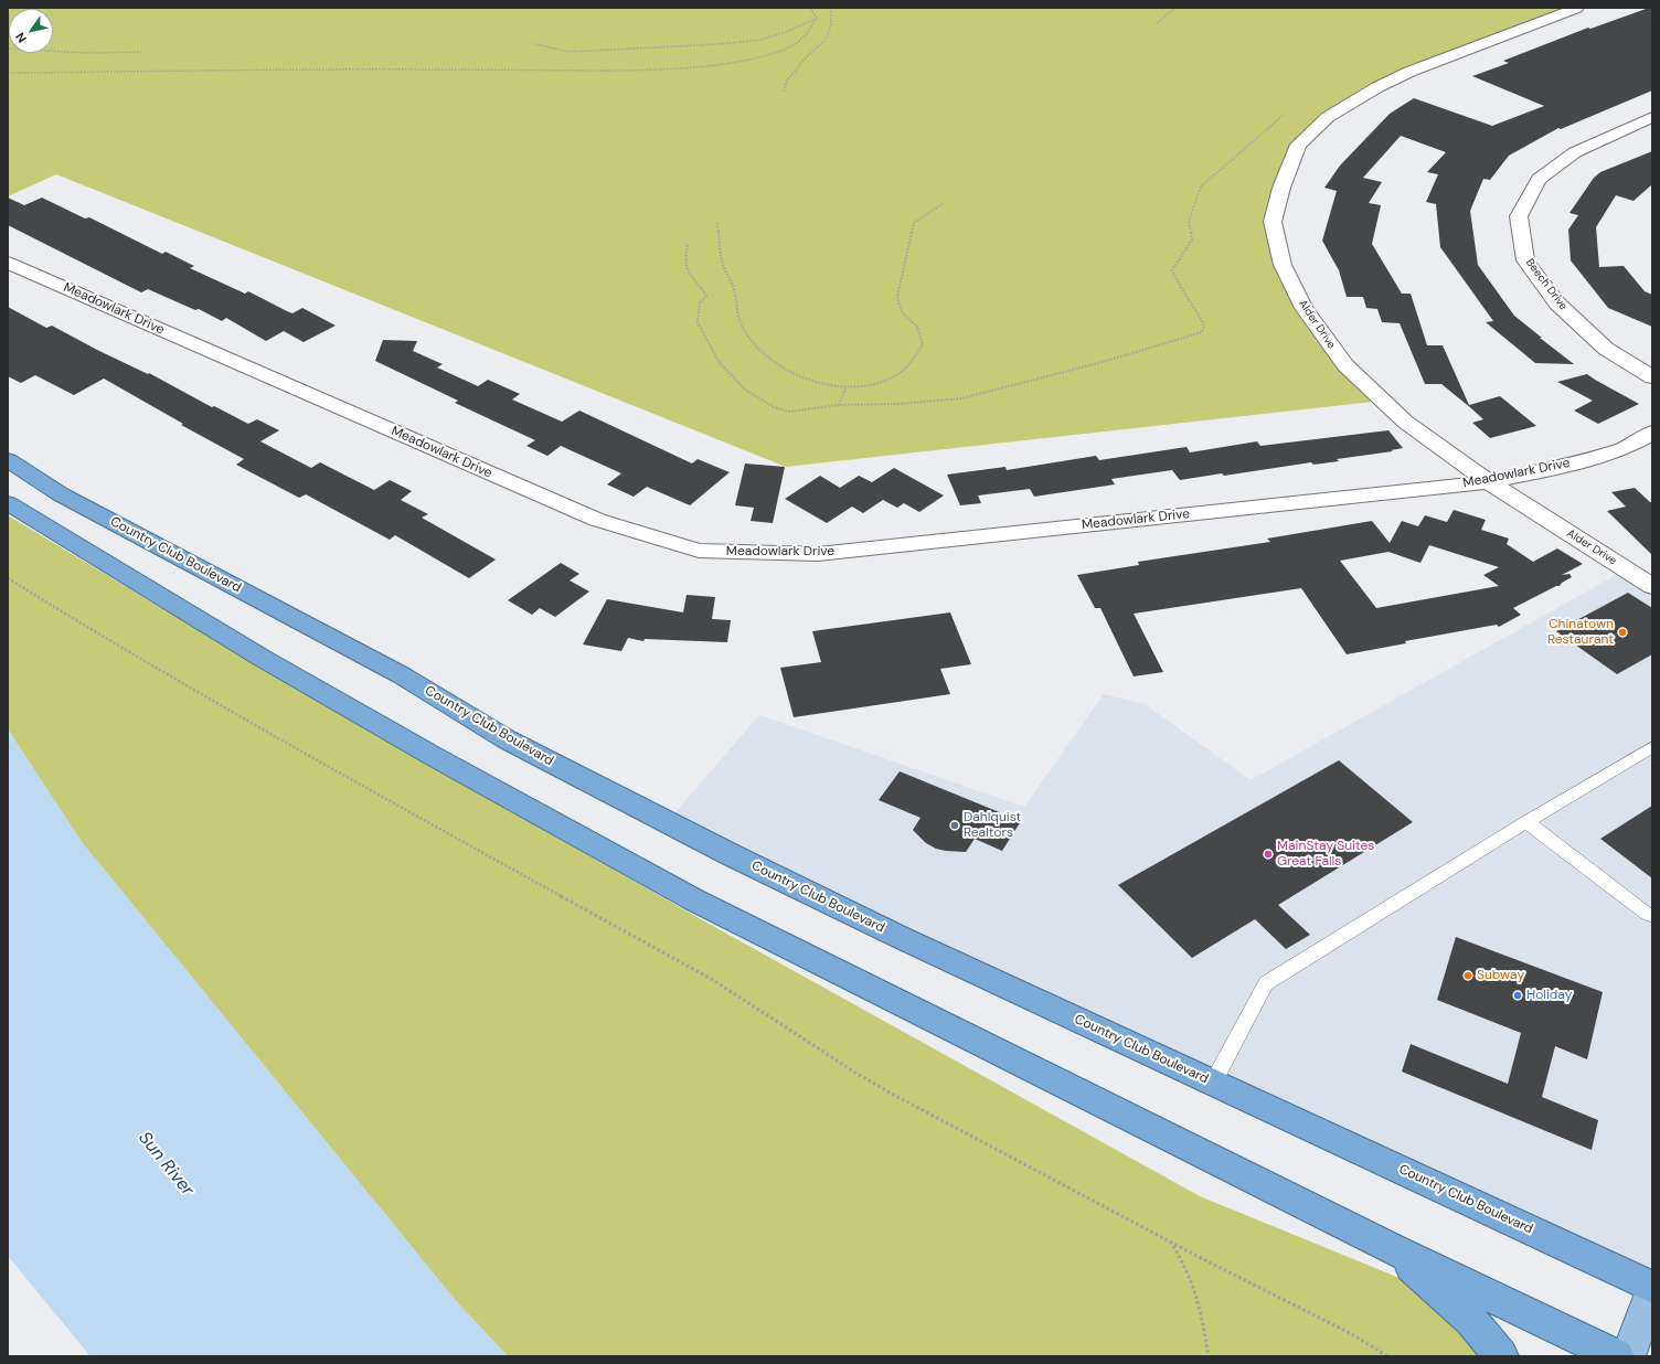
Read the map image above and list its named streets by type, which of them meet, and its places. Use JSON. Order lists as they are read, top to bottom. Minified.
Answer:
{"streets":{"highway":["Country Club Boulevard"],"street":["Beech Drive","Meadowlark Drive","Alder Drive"]},"crossings":[["Meadowlark Drive","Alder Drive"]],"water":["Sun River"],"places":["Chinatown Restaurant","Dahlquist Realtors","MainStay Suites Great Falls","Subway","Holiday"],"north":"bottom left"}
